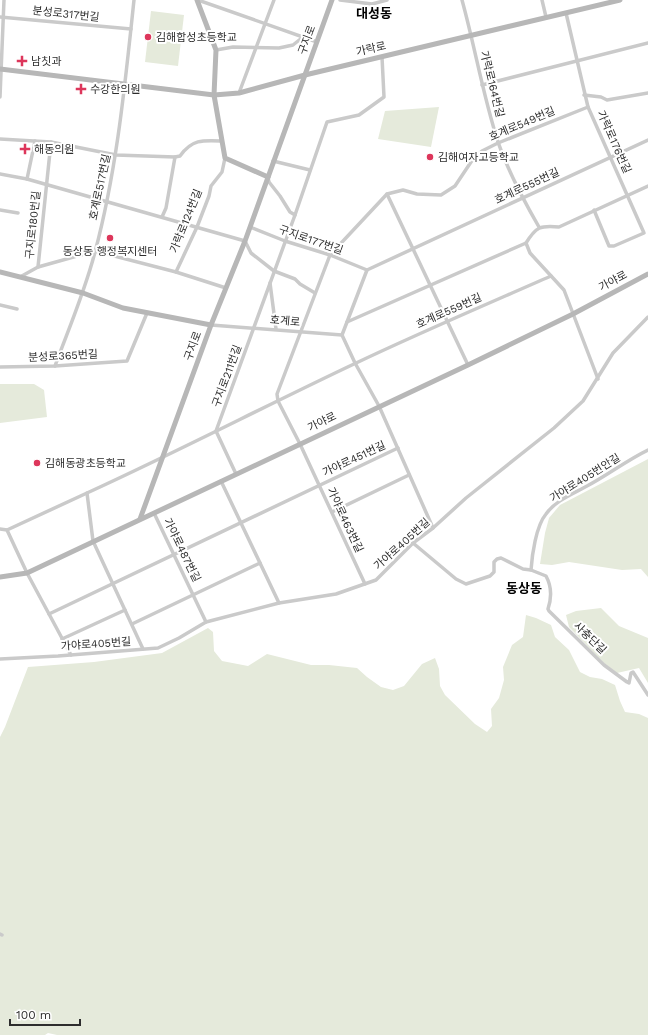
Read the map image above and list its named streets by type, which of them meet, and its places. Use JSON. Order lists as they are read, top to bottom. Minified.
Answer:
{"streets":{"main road":["구지로","가락로","가락로124번길","가야로","호계로"],"street":["분성로317번길","가락로164번길","호계로549번길","가락로176번길","호계로555번길","호계로517번길","구지로180번길","구지로177번길","호계로559번길","분성로365번길","구지로211번길","가야로451번길","가야로405번안길","가야로463번길","가야로405번길","가야로487번길","사충단길"]},"crossings":[["구지로","가락로"],["구지로","구지로180번길"],["구지로","구지로177번길"],["구지로","가야로"],["구지로","호계로"],["가락로","가락로164번길"],["가락로","가락로176번길"],["가락로","호계로517번길"],["가락로","가락로124번길"],["가락로","구지로211번길"],["가락로164번길","호계로549번길"],["가락로164번길","호계로555번길"],["호계로549번길","가락로176번길"],["가락로176번길","호계로555번길"],["호계로555번길","구지로177번길"],["호계로517번길","구지로180번길"],["호계로517번길","호계로"],["가락로124번길","구지로180번길"],["구지로177번길","구지로211번길"],["가야로","가야로451번길"],["가야로","가야로463번길"],["가야로","가야로487번길"],["호계로","분성로365번길"],["호계로","구지로211번길"],["가야로451번길","가야로463번길"],["가야로451번길","가야로405번길"],["가야로405번안길","사충단길"],["가야로463번길","가야로405번길"],["가야로463번길","가야로487번길"],["가야로405번길","가야로487번길"]],"districts":["대성동","동상동"],"places":{"other":["김해합성초등학교","김해여자고등학교","동상동 행정복지센터","김해동광초등학교"],"health":["남칫과","수강한의원","해동의원"]},"scale_bar":"100 m"}
